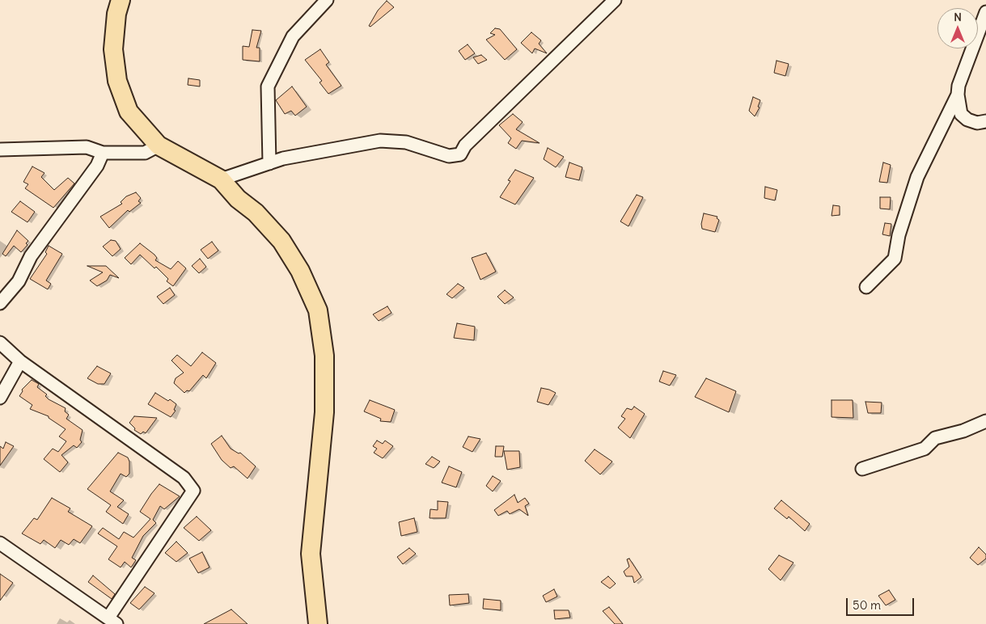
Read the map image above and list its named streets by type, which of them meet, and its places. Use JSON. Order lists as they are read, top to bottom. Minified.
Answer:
{"scale_bar":"50 m","north":"top"}
